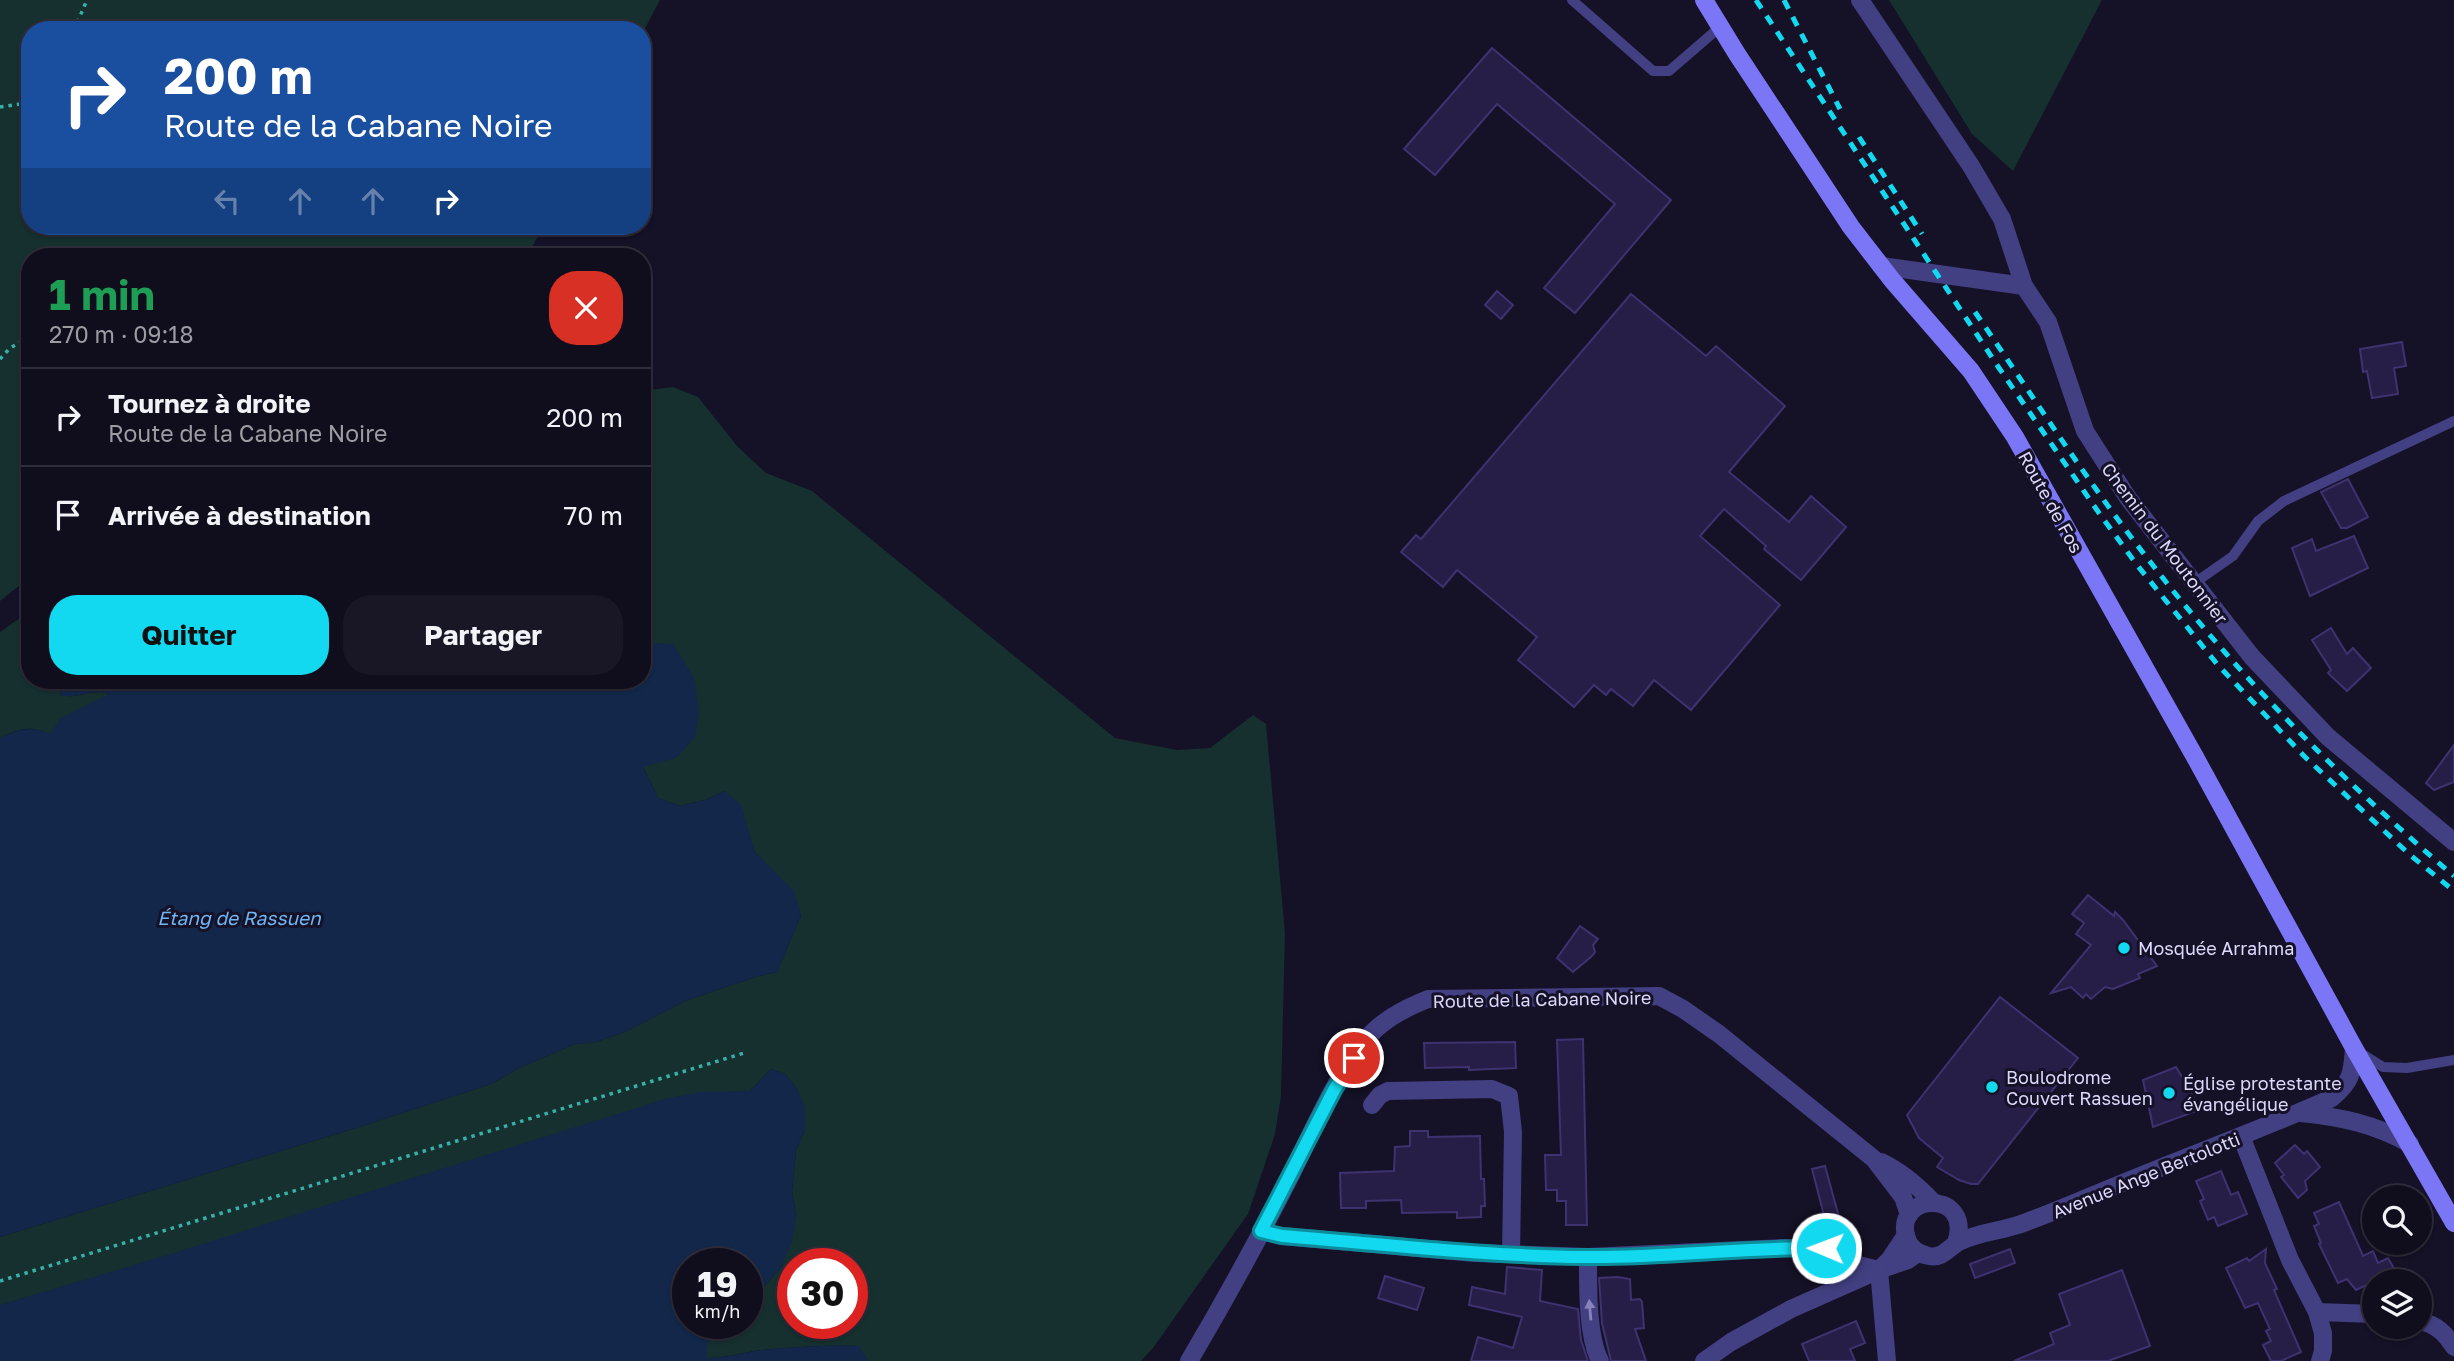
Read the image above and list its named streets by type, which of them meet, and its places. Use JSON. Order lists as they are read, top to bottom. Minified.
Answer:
{"streets":{"main road":["Route de Fos"],"street":["Chemin du Moutonnier","Route de la Cabane Noire","Avenue Ange Bertolotti"]},"crossings":[["Route de Fos","Avenue Ange Bertolotti"],["Route de la Cabane Noire","Avenue Ange Bertolotti"]],"water":["Étang de Rassuen"],"places":["Mosquée Arrahma","Boulodrome Couvert Rassuen","Église protestante évangélique"],"page":{"turn":["200 m","Route de la Cabane Noire"],"heading":["1 min","270 m · 09:18"],"list":[{"name":"Tournez à droite","note":"Route de la Cabane Noire","value":"200 m"},{"name":"Arrivée à destination","value":"70 m"}],"buttons":["Quitter","Partager"],"speed":"19 km/h","limit":"30"}}
